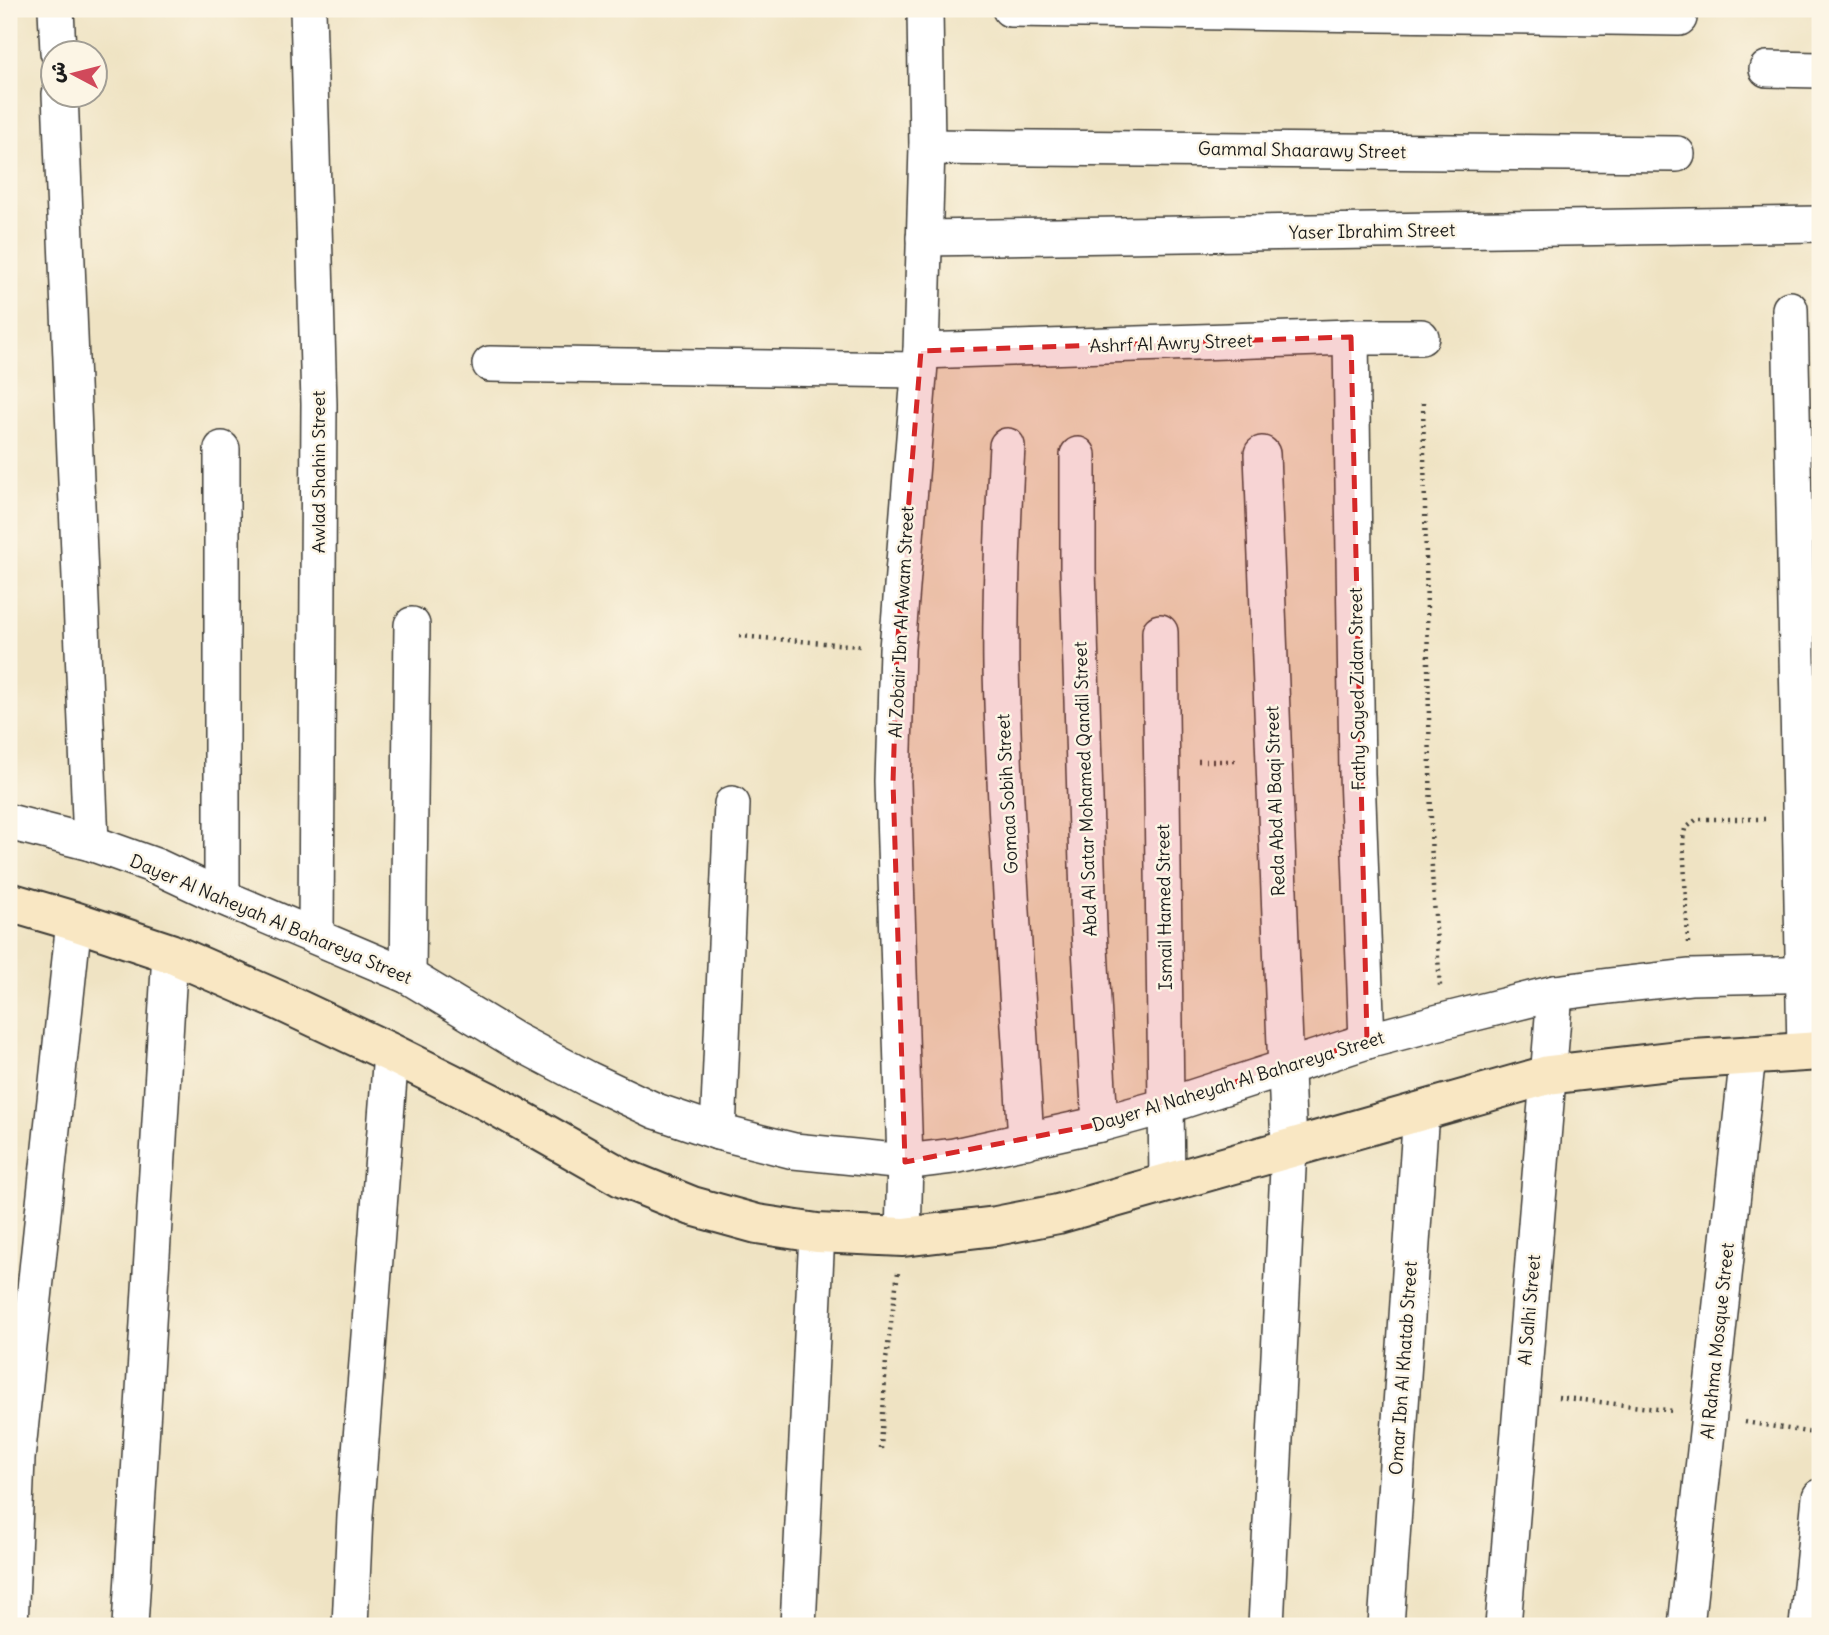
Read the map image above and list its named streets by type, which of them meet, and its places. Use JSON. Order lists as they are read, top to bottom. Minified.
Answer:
{"streets":{"street":["Gammal Shaarawy Street","Yaser Ibrahim Street","Ashrf Al Awry Street","Awlad Shahin Street","Al Zobair Ibn Al Awam Street","Fathy Sayed Zidan Street","Abd Al Satar Mohamed Qandil Street","Gomaa Sobih Street","Reda Abd Al Baqi Street","Ismail Hamed Street","Dayer Al Naheyah Al Bahareya Street","Al Salhi Street","Al Rahma Mosque Street","Omar Ibn Al Khatab Street"]},"crossings":[["Gammal Shaarawy Street","Al Zobair Ibn Al Awam Street"],["Yaser Ibrahim Street","Al Zobair Ibn Al Awam Street"],["Ashrf Al Awry Street","Al Zobair Ibn Al Awam Street"],["Ashrf Al Awry Street","Fathy Sayed Zidan Street"],["Awlad Shahin Street","Dayer Al Naheyah Al Bahareya Street"],["Al Zobair Ibn Al Awam Street","Dayer Al Naheyah Al Bahareya Street"],["Fathy Sayed Zidan Street","Dayer Al Naheyah Al Bahareya Street"],["Abd Al Satar Mohamed Qandil Street","Dayer Al Naheyah Al Bahareya Street"],["Gomaa Sobih Street","Dayer Al Naheyah Al Bahareya Street"],["Reda Abd Al Baqi Street","Dayer Al Naheyah Al Bahareya Street"],["Ismail Hamed Street","Dayer Al Naheyah Al Bahareya Street"],["Dayer Al Naheyah Al Bahareya Street","Al Salhi Street"]],"north":"left"}
